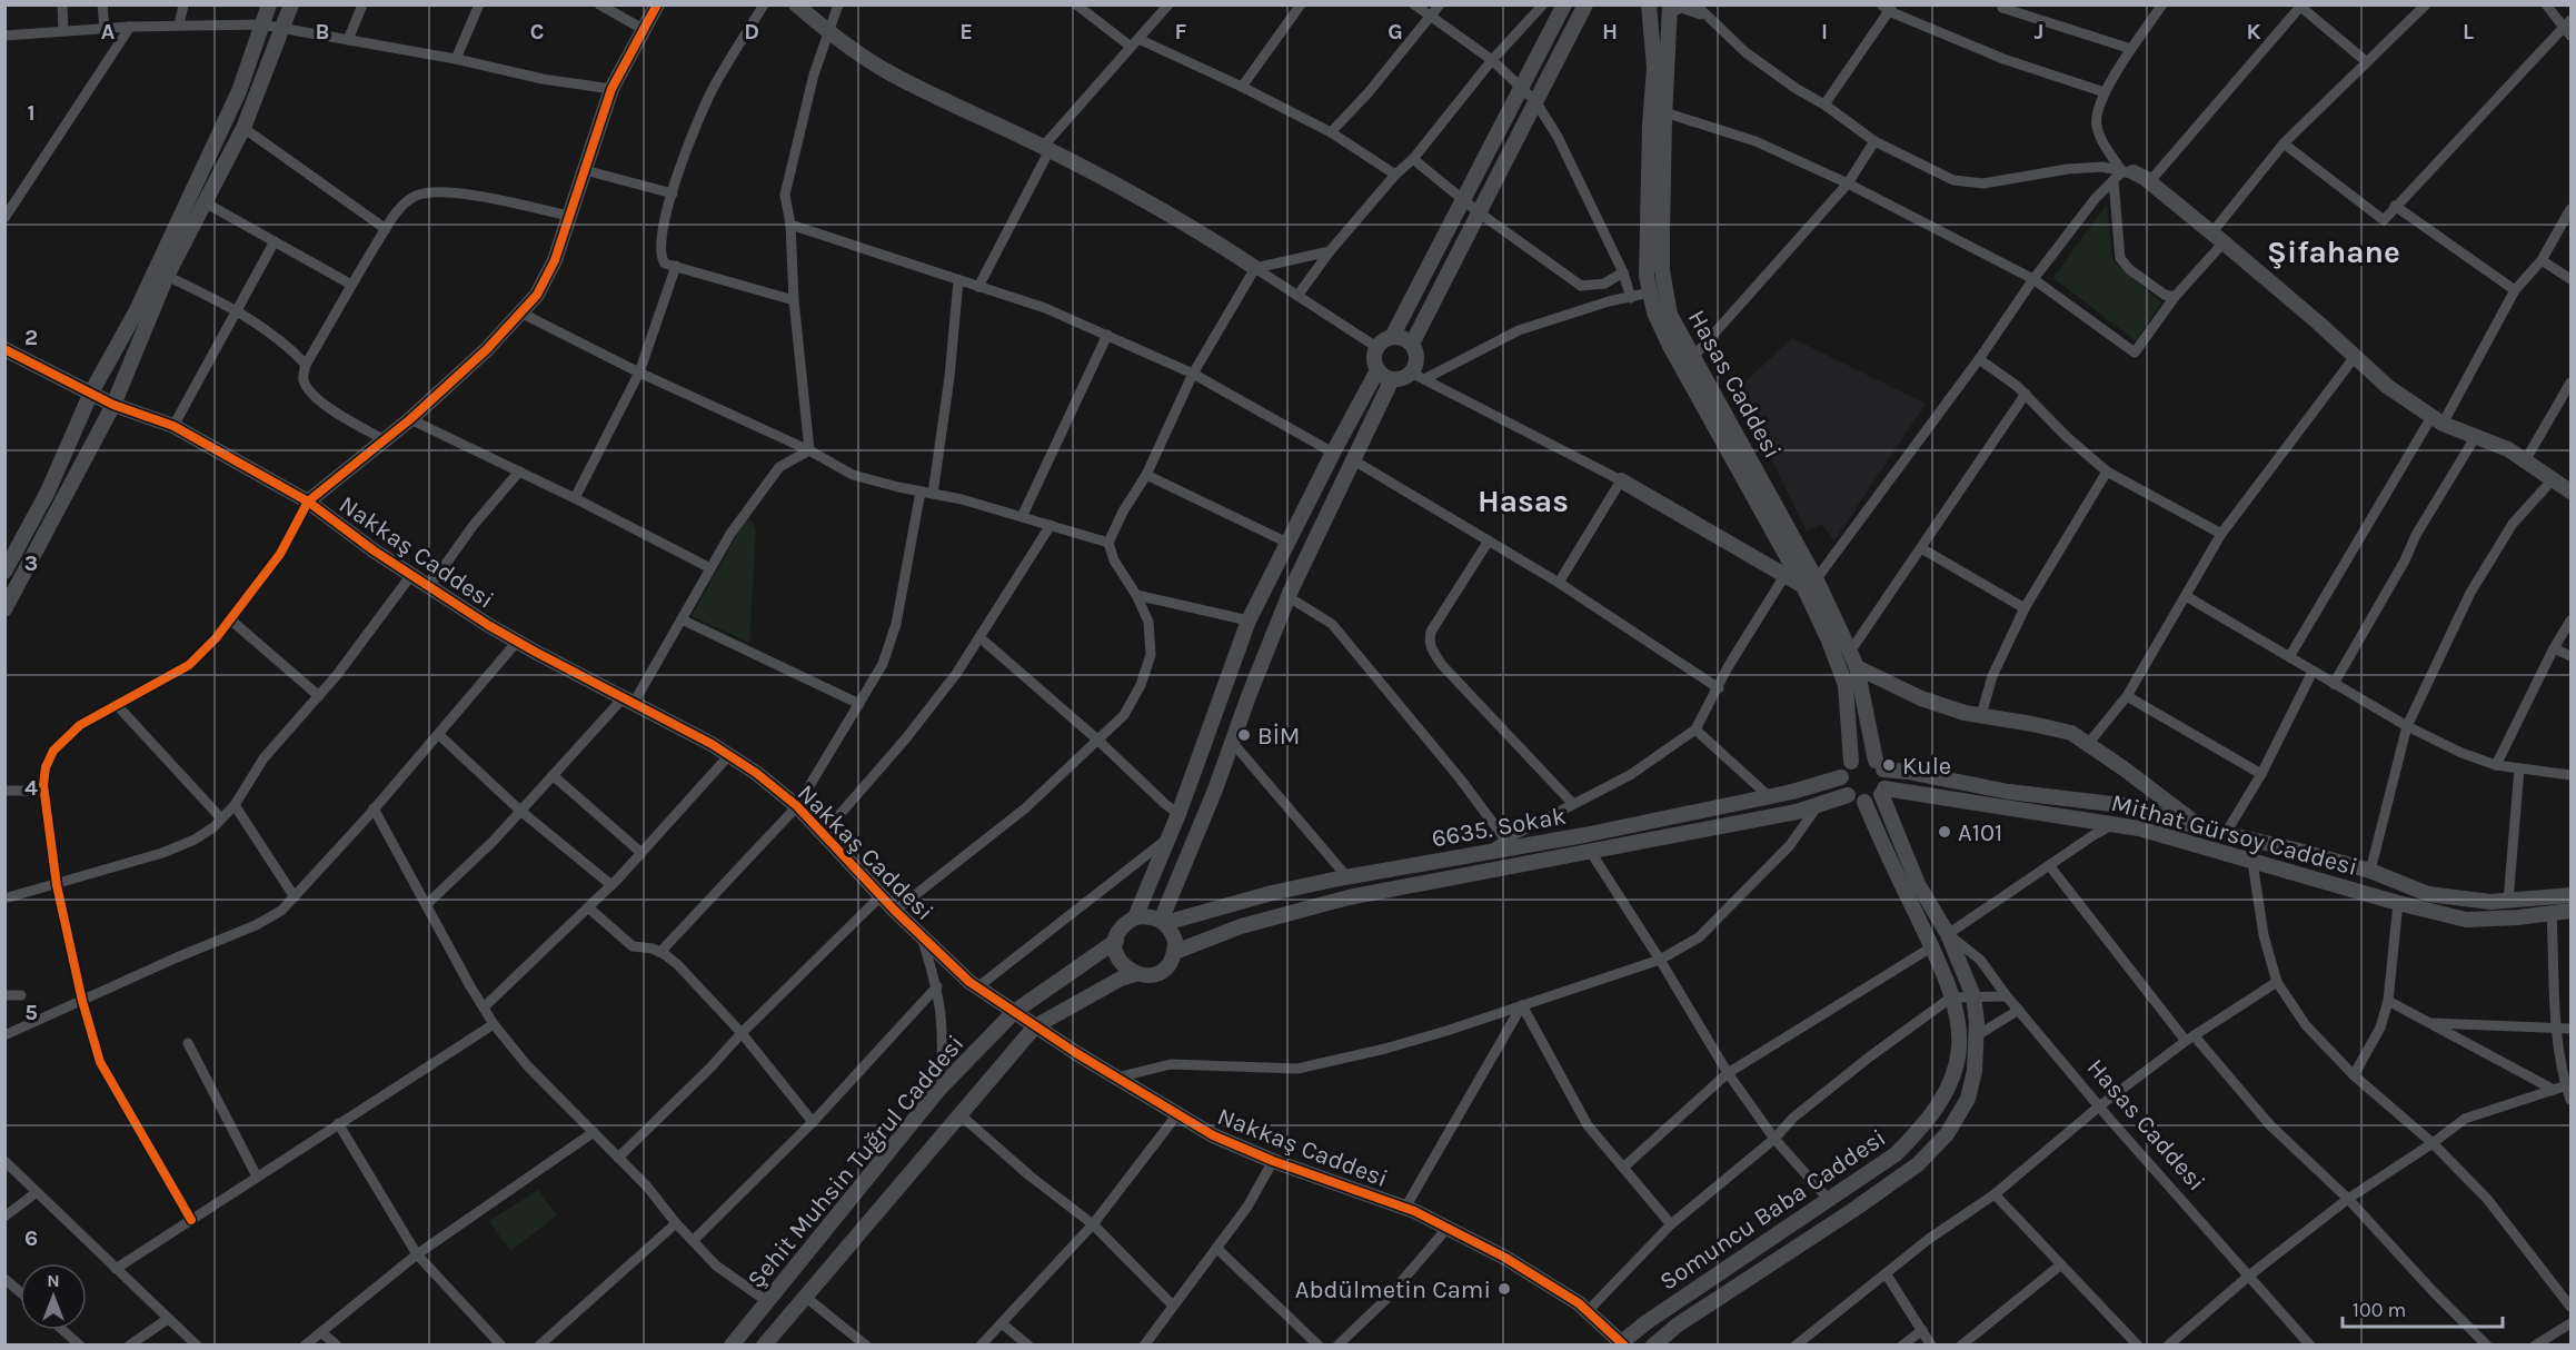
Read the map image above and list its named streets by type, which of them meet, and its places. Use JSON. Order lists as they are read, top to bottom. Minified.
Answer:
{"streets":{"main road":["Hasas Caddesi","Nakkaş Caddesi","6635. Sokak","Mithat Gürsoy Caddesi","Şehit Muhsin Tuğrul Caddesi","Somuncu Baba Caddesi"]},"crossings":[["Hasas Caddesi","6635. Sokak"],["Hasas Caddesi","Mithat Gürsoy Caddesi"],["Hasas Caddesi","Somuncu Baba Caddesi"],["Nakkaş Caddesi","Şehit Muhsin Tuğrul Caddesi"],["Nakkaş Caddesi","Somuncu Baba Caddesi"],["6635. Sokak","Mithat Gürsoy Caddesi"],["6635. Sokak","Şehit Muhsin Tuğrul Caddesi"],["6635. Sokak","Somuncu Baba Caddesi"],["Mithat Gürsoy Caddesi","Somuncu Baba Caddesi"]],"districts":["Şifahane","Hasas"],"places":["BİM","Kule","A101","Abdülmetin Cami"],"scale_bar":"100 m","north":"top","grid":{"columns":["A","B","C","D","E","F","G","H","I","J","K","L"],"rows":["1","2","3","4","5","6"]}}
